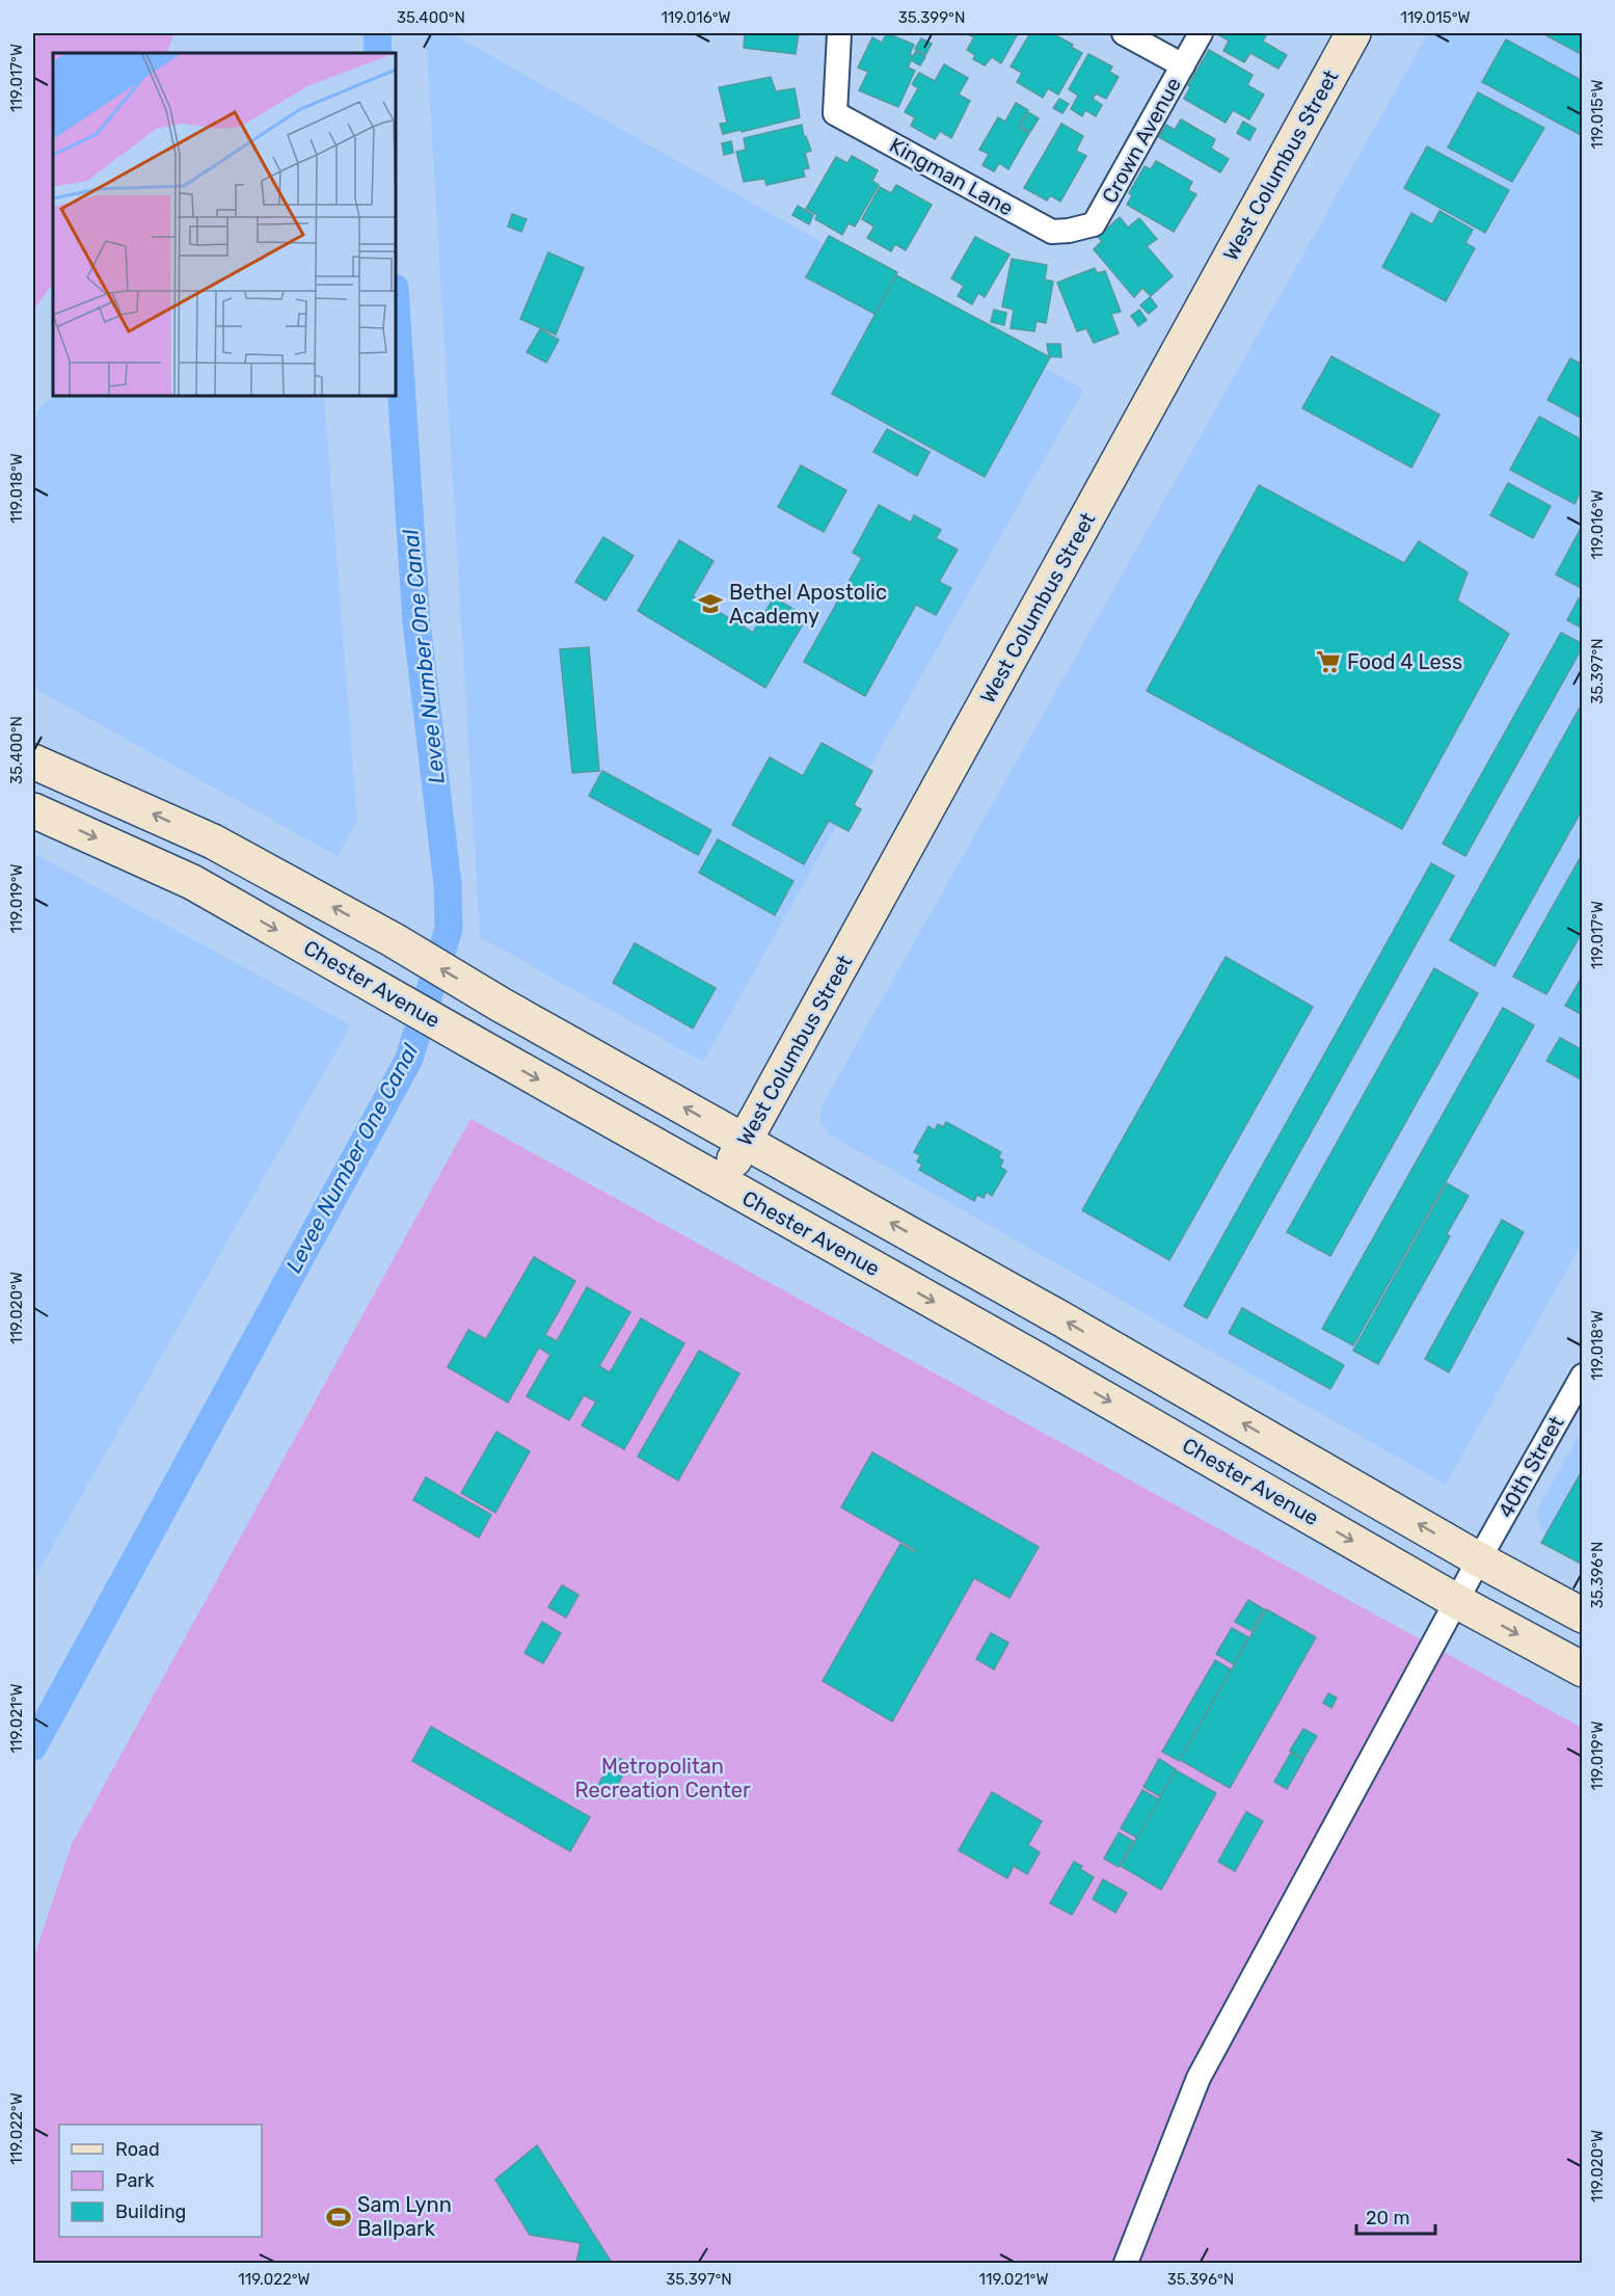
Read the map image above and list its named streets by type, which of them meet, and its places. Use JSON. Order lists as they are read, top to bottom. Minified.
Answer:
{"streets":{"main road":["West Columbus Street","Chester Avenue"],"street":["Crown Avenue","Kingman Lane","40th Street"]},"crossings":[["Crown Avenue","Kingman Lane"],["West Columbus Street","Chester Avenue"],["Chester Avenue","40th Street"]],"water":["Levee Number One Canal"],"parks":["Metropolitan Recreation Center"],"places":{"school or university":["Bethel Apostolic Academy"],"supermarket":["Food 4 Less"],"sports":["Sam Lynn Ballpark"]},"legend":["Road","Park","Building"],"scale_bar":"20 m","coordinates":["35.400°N","119.016°W","35.399°N","119.015°W","119.017°W","119.018°W","35.397°N","119.019°W","119.020°W","35.396°N","119.021°W","119.022°W"]}
